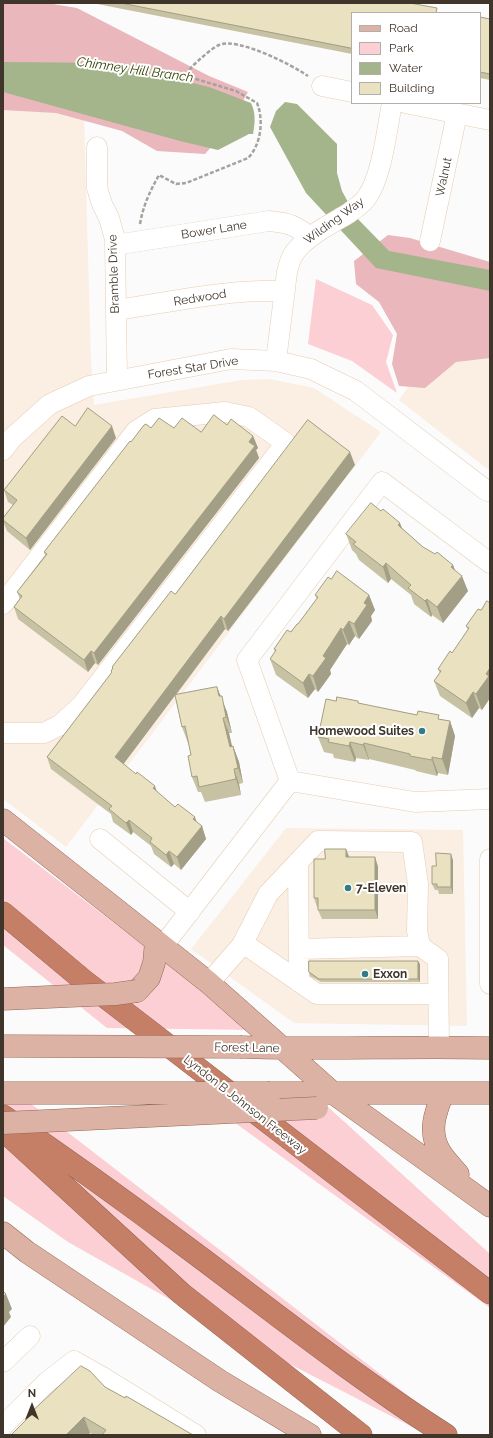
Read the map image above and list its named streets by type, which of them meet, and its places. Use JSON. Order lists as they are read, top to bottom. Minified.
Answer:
{"streets":{"highway":["Lyndon B Johnson Freeway"],"main road":["Forest Lane"],"street":["Walnut","Wilding Way","Bower Lane","Bramble Drive","Redwood","Forest Star Drive"]},"crossings":[["Wilding Way","Bower Lane"],["Wilding Way","Redwood"],["Wilding Way","Forest Star Drive"],["Bower Lane","Bramble Drive"],["Bramble Drive","Redwood"],["Bramble Drive","Forest Star Drive"]],"water":["Chimney Hill Branch"],"places":["Homewood Suites","7-Eleven","Exxon"],"legend":["Road","Park","Water","Building"],"north":"top"}
